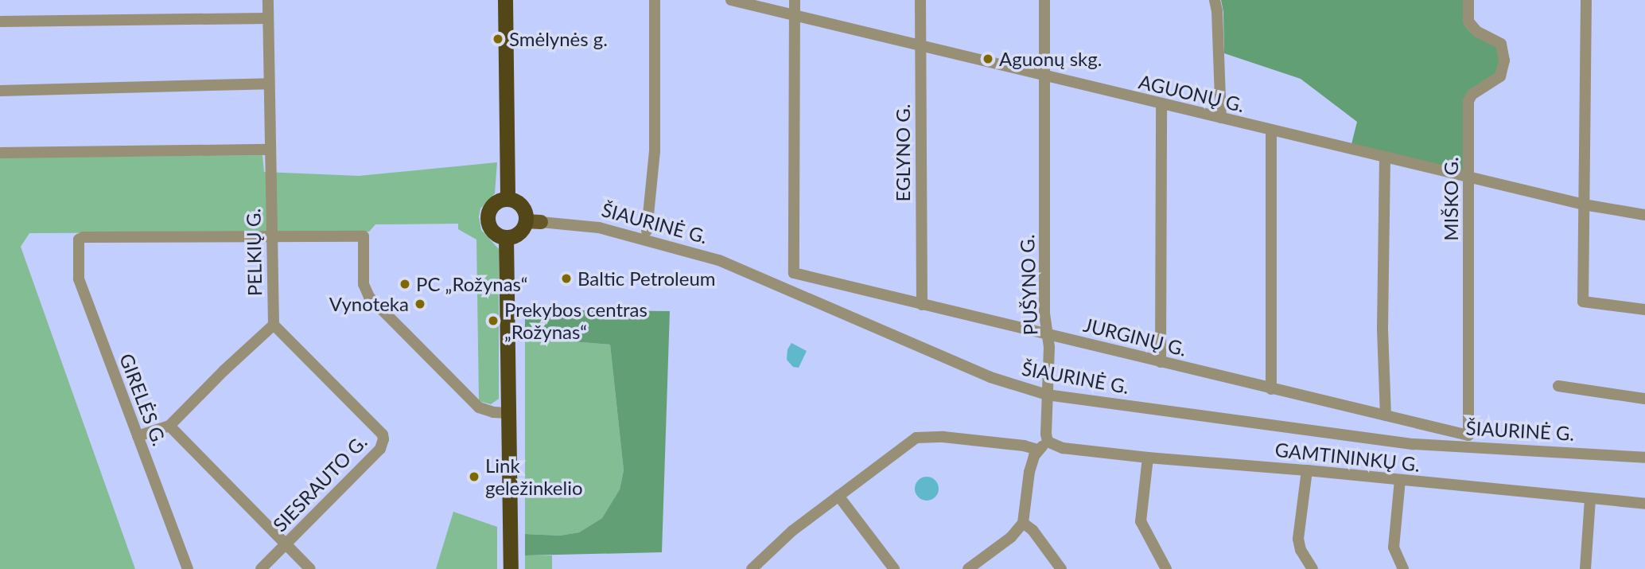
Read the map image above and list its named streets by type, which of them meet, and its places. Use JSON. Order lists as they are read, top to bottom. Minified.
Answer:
{"streets":{"street":["AGUONŲ G.","EGLYNO G.","MIŠKO G.","ŠIAURINĖ G.","PELKIŲ G.","PUŠYNO G.","JURGINŲ G.","GIRELĖS G.","GAMTININKŲ G.","SIESRAUTO G."]},"crossings":[["AGUONŲ G.","EGLYNO G."],["AGUONŲ G.","MIŠKO G."],["AGUONŲ G.","PUŠYNO G."],["AGUONŲ G.","JURGINŲ G."],["EGLYNO G.","JURGINŲ G."],["MIŠKO G.","JURGINŲ G."],["ŠIAURINĖ G.","PUŠYNO G."],["PELKIŲ G.","GIRELĖS G."],["PELKIŲ G.","SIESRAUTO G."],["PUŠYNO G.","JURGINŲ G."],["PUŠYNO G.","GAMTININKŲ G."]],"places":["Smėlynės g.","Aguonų skg.","Baltic Petroleum","PC „Rožynas“","Vynoteka","Prekybos centras „Rožynas“","Link geležinkelio"]}
